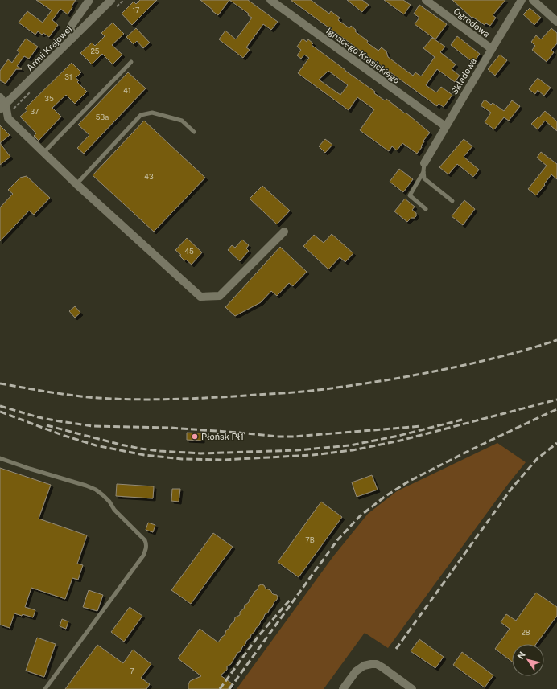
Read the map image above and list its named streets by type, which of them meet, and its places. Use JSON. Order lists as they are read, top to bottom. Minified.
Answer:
{"streets":{"street":["Ogrodowa","Armii Krajowej","Ignacego Krasickiego","Składowa"]},"crossings":[["Ogrodowa","Składowa"],["Ignacego Krasickiego","Składowa"]],"places":["Płońsk Pł1"],"house_numbers":["17","25","31","41","35","37","53a","43","45","7B","28","7"],"north":"top left"}
